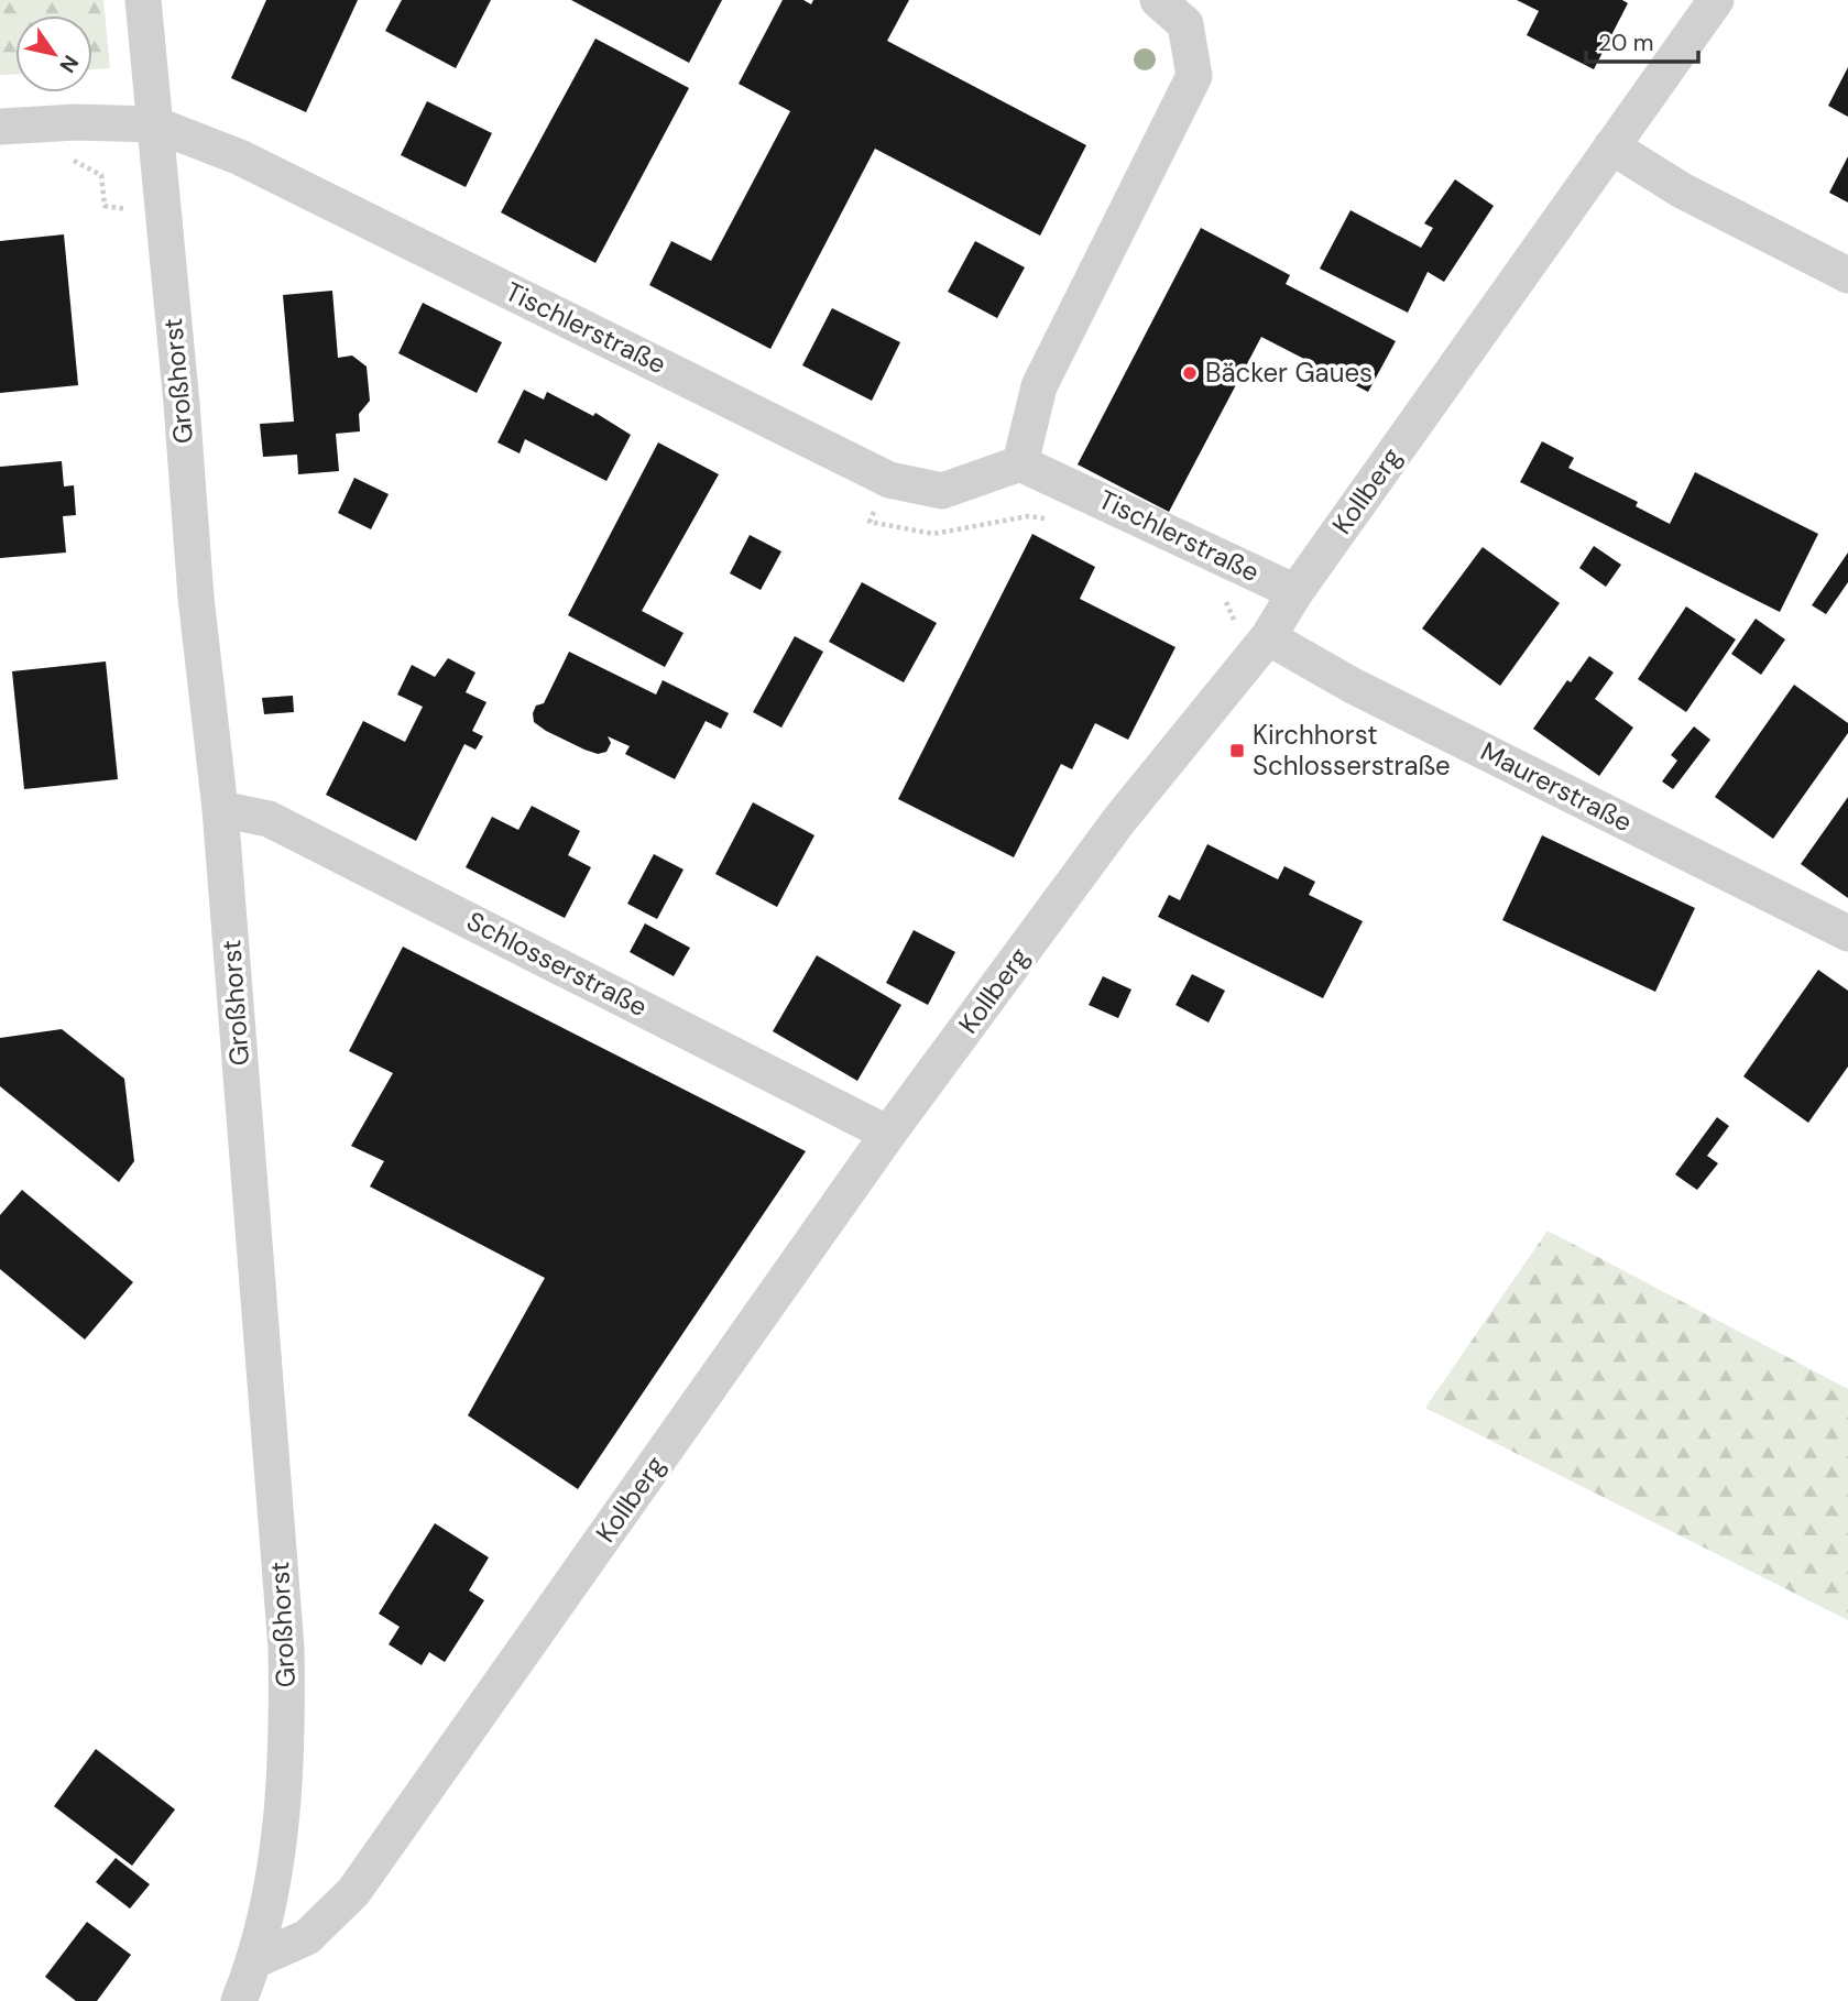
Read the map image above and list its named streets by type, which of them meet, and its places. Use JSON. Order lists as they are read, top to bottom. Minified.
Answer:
{"streets":{"street":["Tischlerstraße","Großhorst","Kollberg","Maurerstraße","Schlosserstraße"]},"crossings":[["Tischlerstraße","Großhorst"],["Tischlerstraße","Kollberg"],["Großhorst","Kollberg"],["Großhorst","Schlosserstraße"],["Kollberg","Maurerstraße"],["Kollberg","Schlosserstraße"]],"places":{"other":["Bäcker Gaues"],"transit":["Kirchhorst Schlosserstraße"]},"scale_bar":"20 m","north":"bottom right"}
